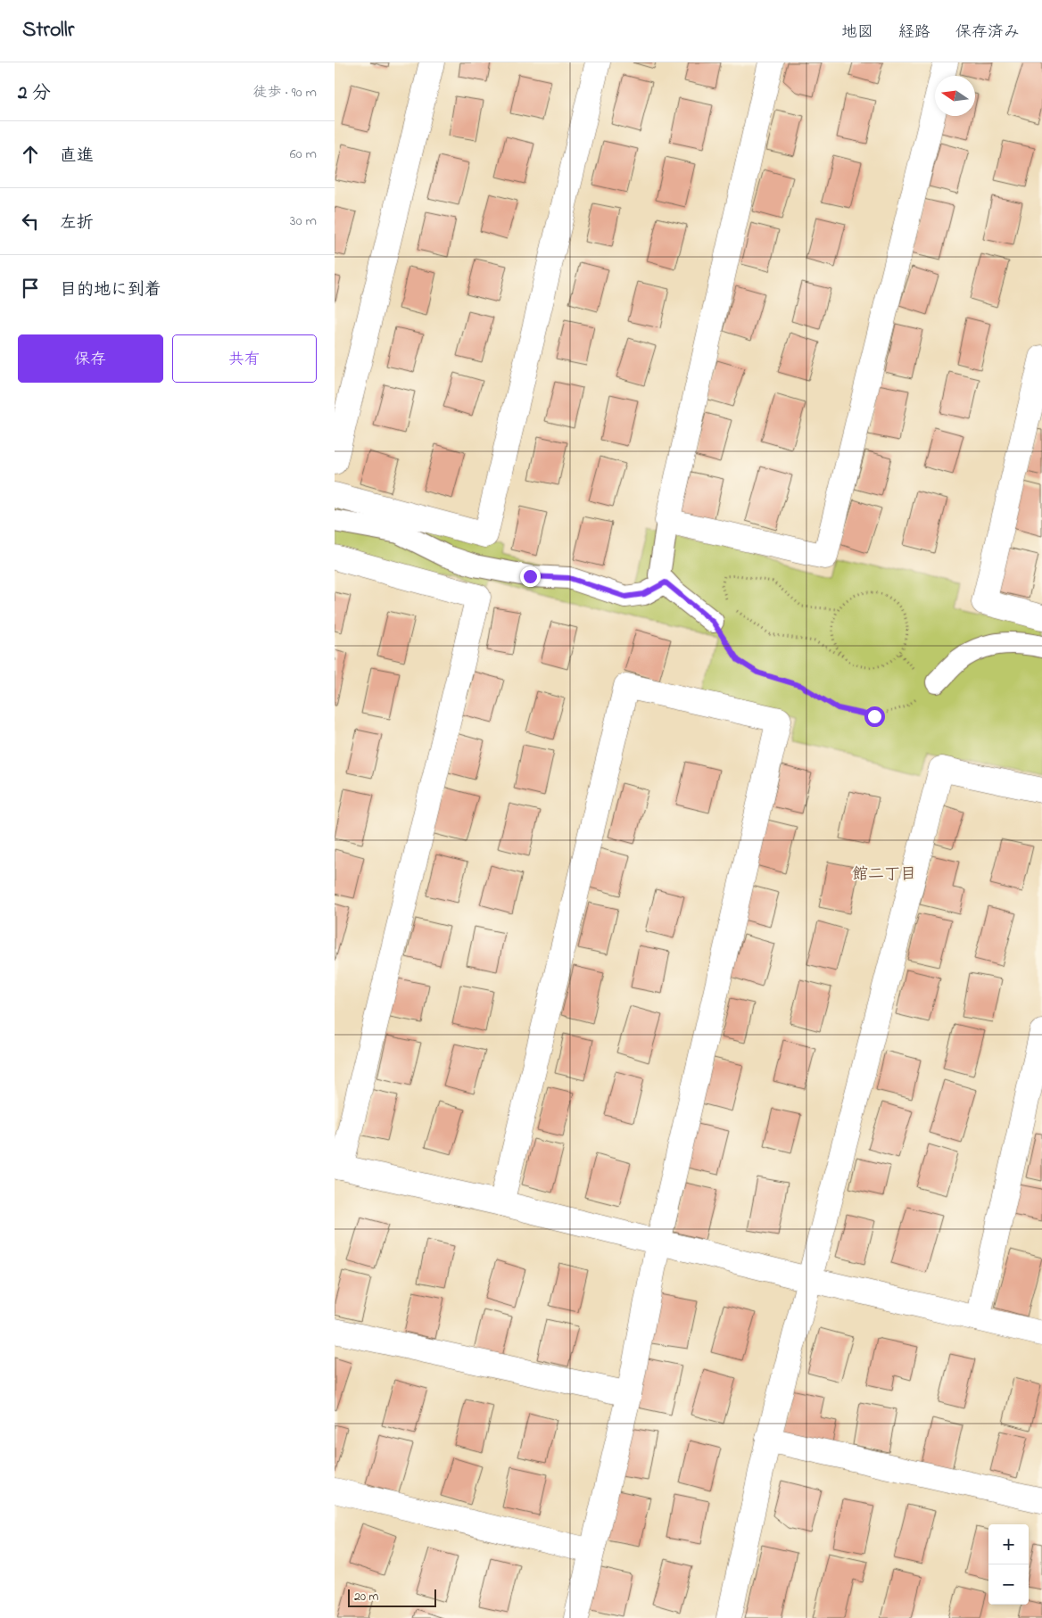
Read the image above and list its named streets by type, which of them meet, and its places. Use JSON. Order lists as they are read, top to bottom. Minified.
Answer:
{"districts":["館二丁目"],"scale_bar":"20 m","north":"left","page":{"header":"Strollr","nav":["地図","経路","保存済み"],"heading":["2 分","徒歩 · 90 m"],"list":[["直進","60 m"],["左折","30 m"],"目的地に到着"],"buttons":["保存","共有"],"map_buttons":["+","−"],"scale":"20 m"}}
